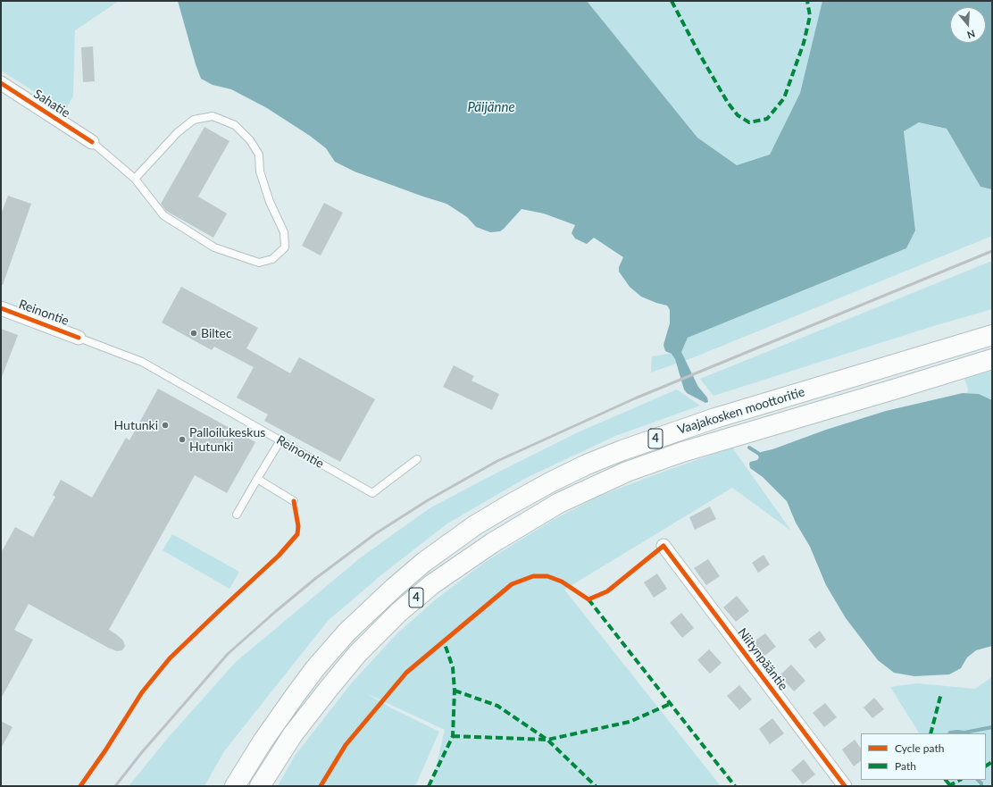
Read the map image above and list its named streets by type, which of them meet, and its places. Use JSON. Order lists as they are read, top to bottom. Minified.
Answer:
{"streets":{"highway":["Vaajakosken moottoritie","4"],"street":["Sahatie","Reinontie","Niitynpääntie"]},"water":["Päijänne"],"places":["Biltec","Hutunki","Palloilukeskus Hutunki"],"legend":["Cycle path","Path"],"north":"bottom"}
